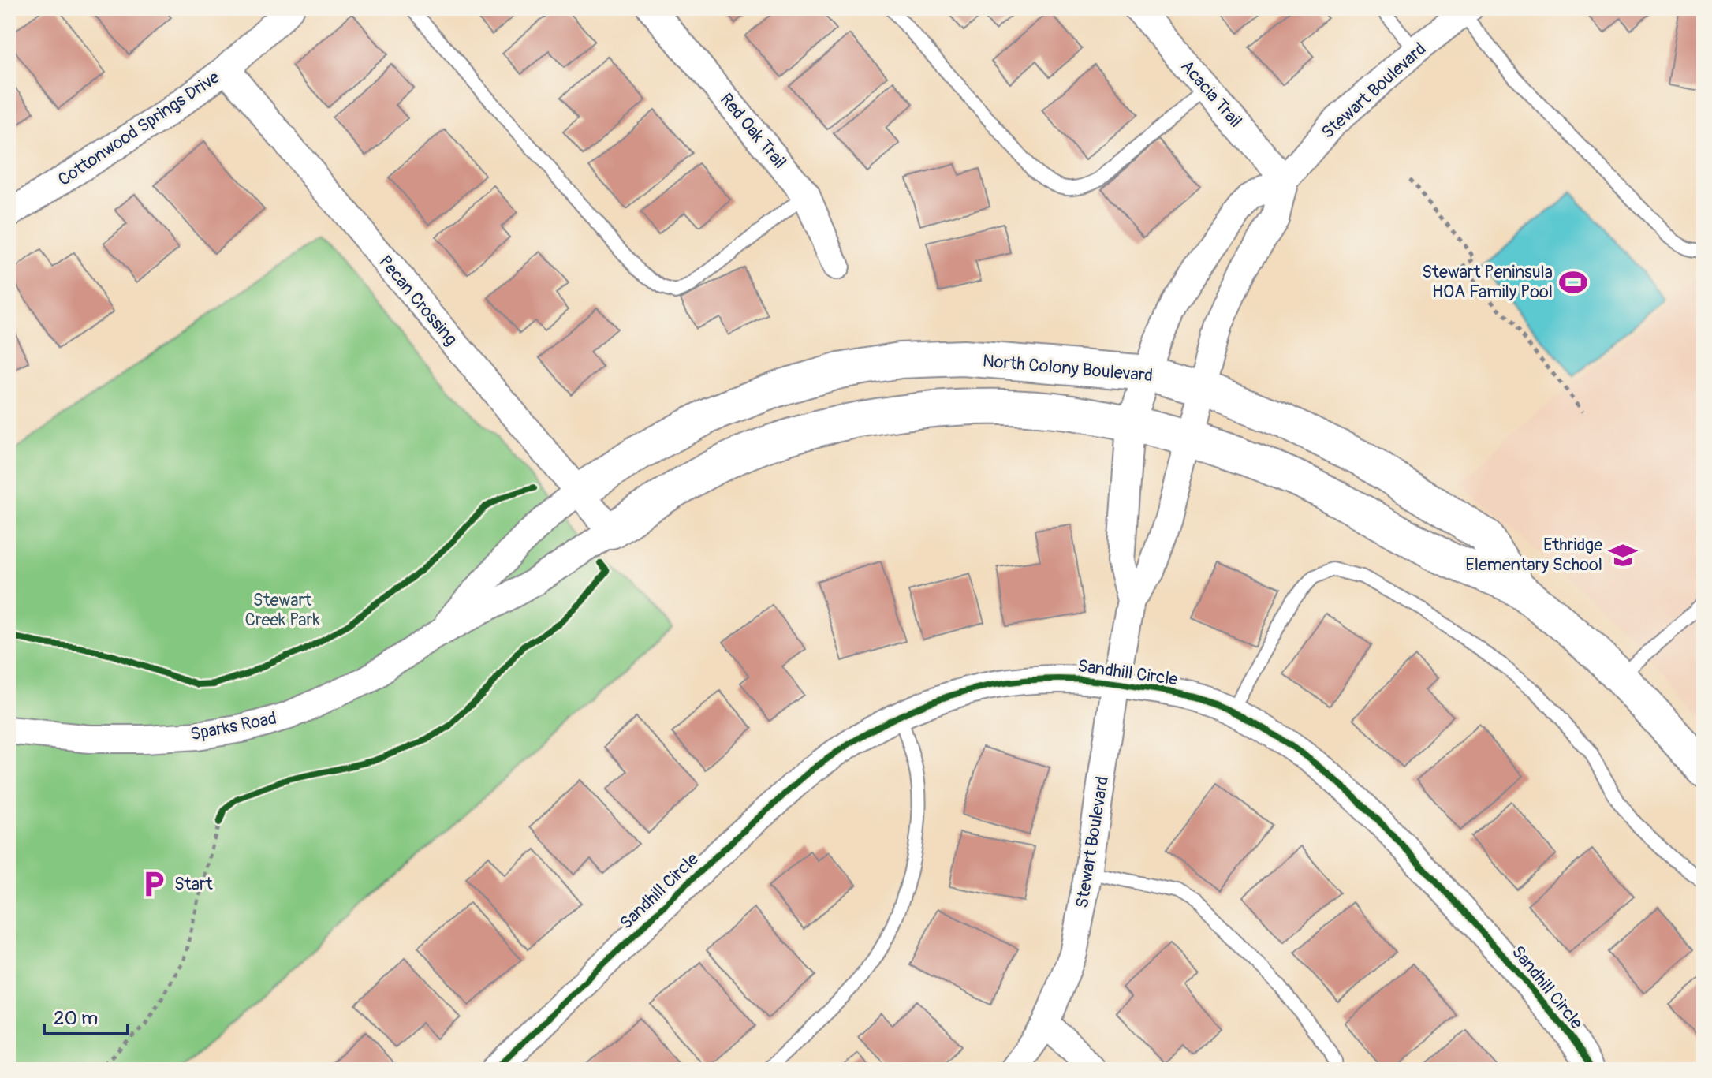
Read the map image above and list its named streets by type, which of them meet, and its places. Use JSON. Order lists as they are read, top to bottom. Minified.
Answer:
{"streets":{"main road":["North Colony Boulevard"],"street":["Stewart Boulevard","Acacia Trail","Cottonwood Springs Drive","Red Oak Trail","Pecan Crossing","Sandhill Circle","Sparks Road"]},"crossings":[["Stewart Boulevard","Acacia Trail"],["Stewart Boulevard","North Colony Boulevard"],["Stewart Boulevard","Sandhill Circle"],["Cottonwood Springs Drive","Pecan Crossing"],["Pecan Crossing","North Colony Boulevard"],["Pecan Crossing","Sparks Road"],["North Colony Boulevard","Sparks Road"]],"parks":["Stewart Creek Park"],"places":{"sports":["Stewart Peninsula HOA Family Pool"],"school or university":["Ethridge Elementary School"],"parking":["Start"]},"scale_bar":"20 m"}
